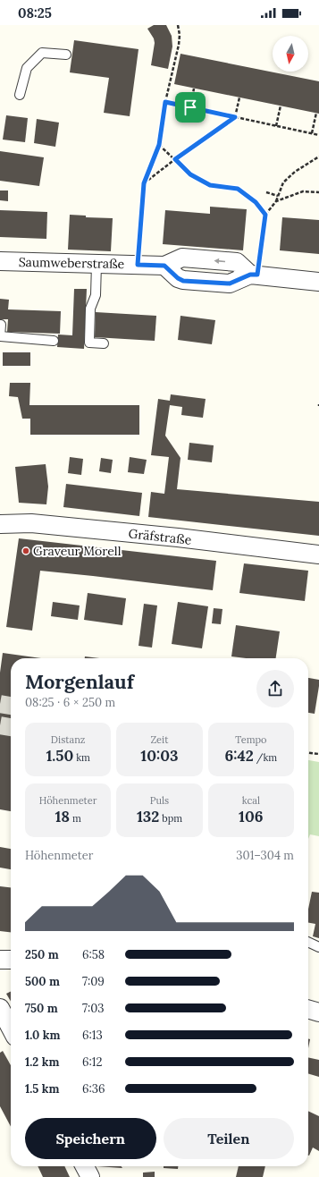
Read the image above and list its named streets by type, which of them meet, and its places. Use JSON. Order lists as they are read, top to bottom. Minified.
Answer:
{"streets":{"street":["Saumweberstraße","Gräfstraße"]},"places":["Graveur Morell"],"north":"bottom","page":{"status":"08:25","heading":["Morgenlauf","08:25 · 6 × 250 m"],"stats":[["Distanz","1.50 km"],["Zeit","10:03"],["Tempo","6:42 /km"],["Höhenmeter","18 m"],["Puls","132 bpm"],["kcal","106"]],"chart":["Höhenmeter","301–304 m"],"list":[{"name":"250 m","note":"6:58"},{"name":"500 m","note":"7:09"},{"name":"750 m","note":"7:03"},{"name":"1.0 km","note":"6:13"},{"name":"1.2 km","note":"6:12"},{"name":"1.5 km","note":"6:36"}],"buttons":["Speichern","Teilen"]}}
